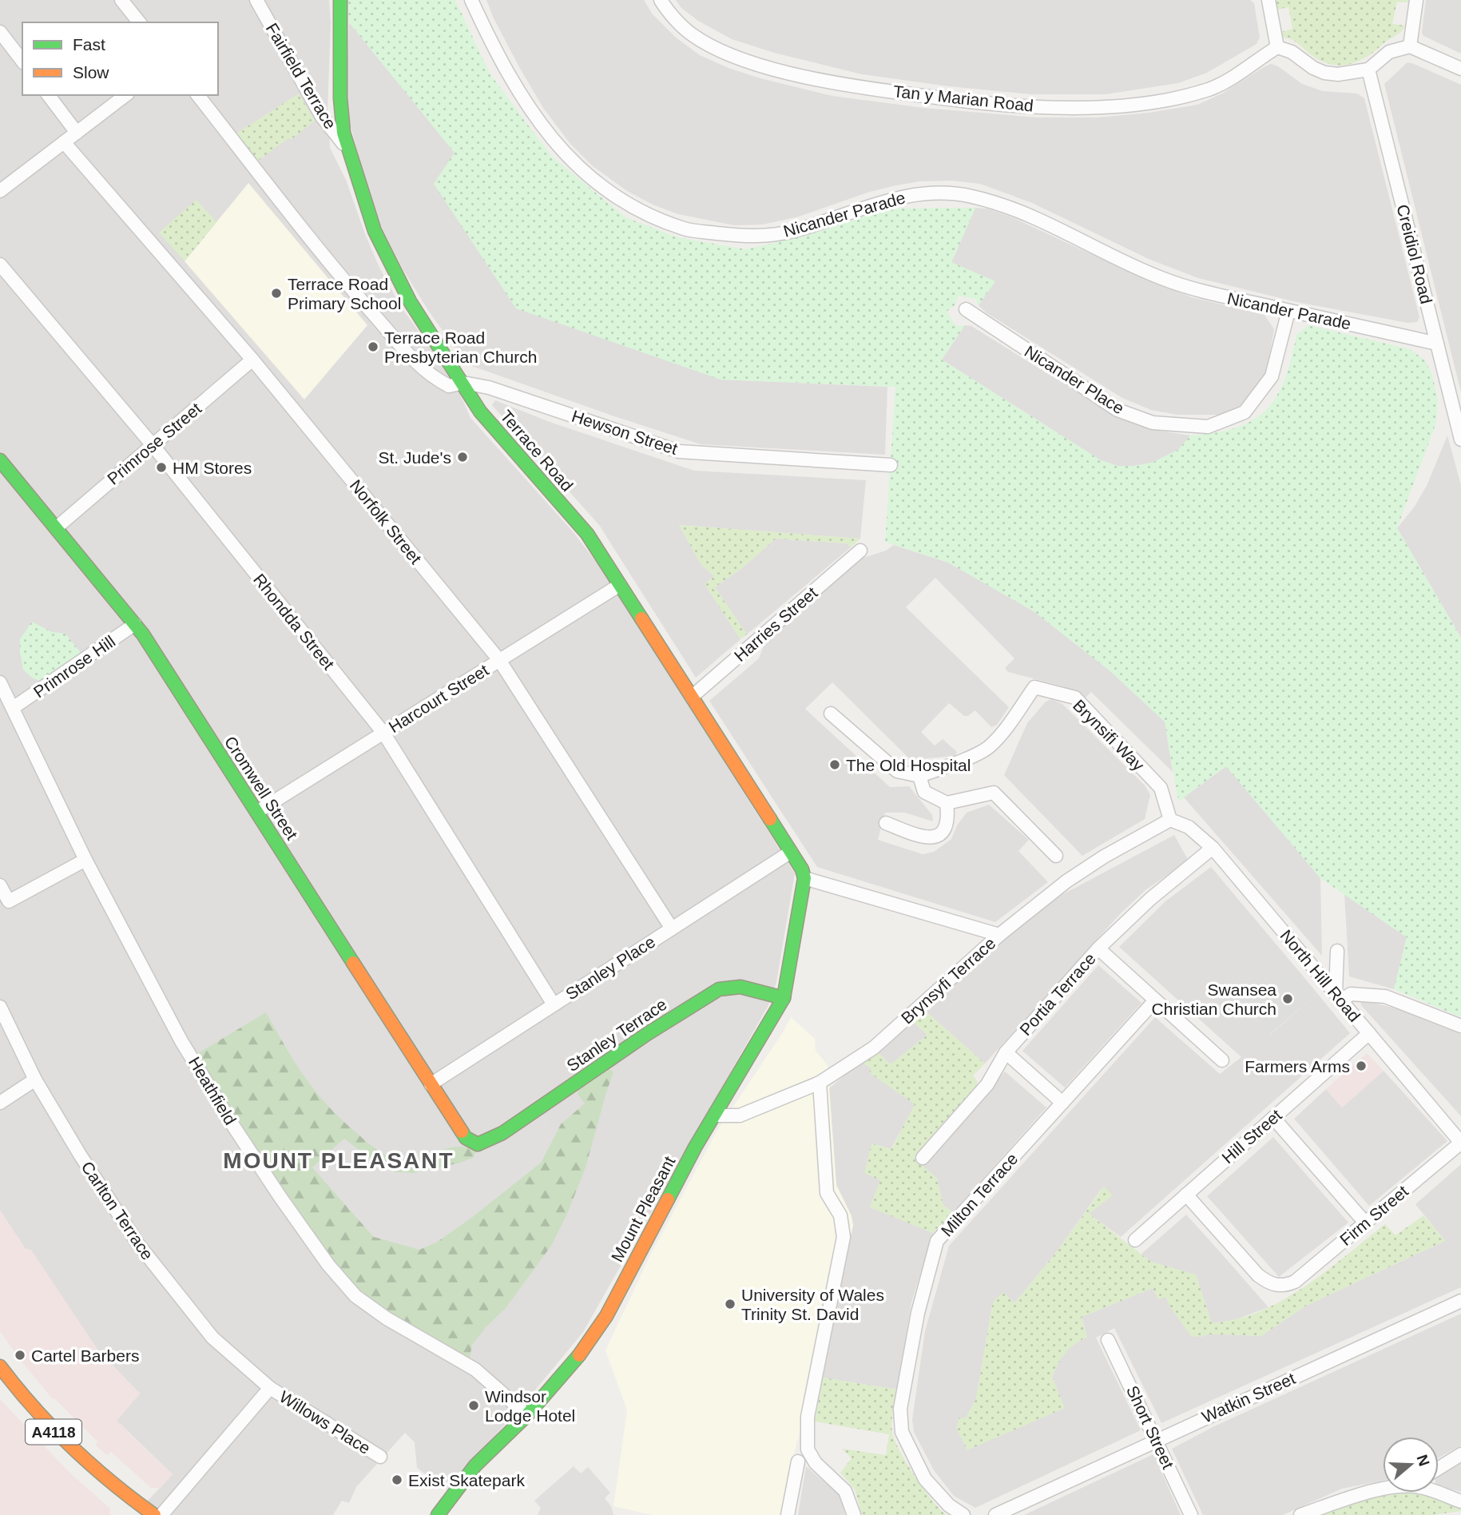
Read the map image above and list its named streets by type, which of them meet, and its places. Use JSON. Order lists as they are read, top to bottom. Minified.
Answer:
{"streets":{"street":["Fairfield Terrace","Tan y Marian Road","Nicander Parade","Creidiol Road","Nicander Place","Hewson Street","Primrose Street","Terrace Road","Norfolk Street","Rhondda Street","Harries Street","Primrose Hill","Harcourt Street","Brynsifi Way","Cromwell Street","Stanley Place","North Hill Road","Brynsyfi Terrace","Portia Terrace","Stanley Terrace","Heathfield","Hill Street","Milton Terrace","Mount Pleasant","Carlton Terrace","Firm Street","Watkin Street","Willows Place","Short Street","A4118"]},"crossings":[["Fairfield Terrace","Terrace Road"],["Nicander Parade","Creidiol Road"],["Nicander Parade","Nicander Place"],["Hewson Street","Terrace Road"],["Primrose Street","Norfolk Street"],["Primrose Street","Rhondda Street"],["Primrose Street","Cromwell Street"],["Terrace Road","Harries Street"],["Terrace Road","Harcourt Street"],["Terrace Road","Stanley Place"],["Terrace Road","Mount Pleasant"],["Norfolk Street","Harcourt Street"],["Norfolk Street","Stanley Place"],["Rhondda Street","Harcourt Street"],["Rhondda Street","Stanley Place"],["Primrose Hill","Cromwell Street"],["Primrose Hill","Heathfield"],["Harcourt Street","Cromwell Street"],["Brynsifi Way","North Hill Road"],["Brynsifi Way","Brynsyfi Terrace"],["Cromwell Street","Stanley Place"],["Cromwell Street","Stanley Terrace"],["North Hill Road","Brynsyfi Terrace"],["North Hill Road","Portia Terrace"],["North Hill Road","Hill Street"],["North Hill Road","Firm Street"],["Brynsyfi Terrace","Mount Pleasant"],["Stanley Terrace","Mount Pleasant"],["Heathfield","Mount Pleasant"],["Hill Street","Firm Street"],["Carlton Terrace","Willows Place"],["Watkin Street","Short Street"]],"districts":["MOUNT PLEASANT"],"places":["Terrace Road Primary School","Terrace Road Presbyterian Church","St. Jude's","HM Stores","The Old Hospital","Swansea Christian Church","Farmers Arms","University of Wales Trinity St. David","Cartel Barbers","Windsor Lodge Hotel","Exist Skatepark"],"legend":["Fast","Slow"],"north":"right"}
